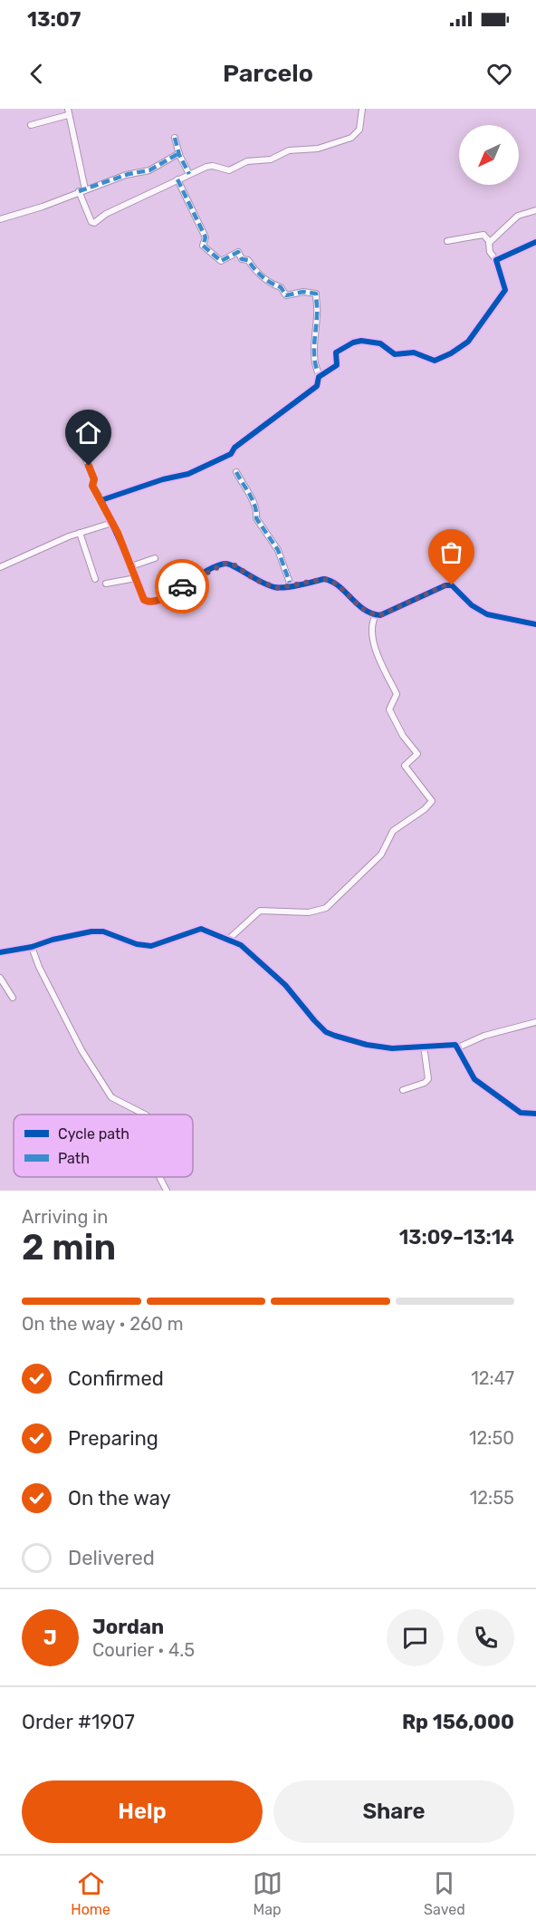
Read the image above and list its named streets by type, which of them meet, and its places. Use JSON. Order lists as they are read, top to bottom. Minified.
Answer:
{"legend":["Cycle path","Path"],"north":"bottom left","page":{"status":"13:07","header":"Parcelo","heading":["2 min","Arriving in","13:09–13:14"],"panel":["Jordan","Courier · 4.5","Order #1907","Rp 156,000"],"bar":"On the way · 260 m","list":[["Confirmed","12:47"],["Preparing","12:50"],["On the way","12:55"],"Delivered"],"round":"J","buttons":["Help","Share"],"tabs":["Home","Map","Saved"]}}
